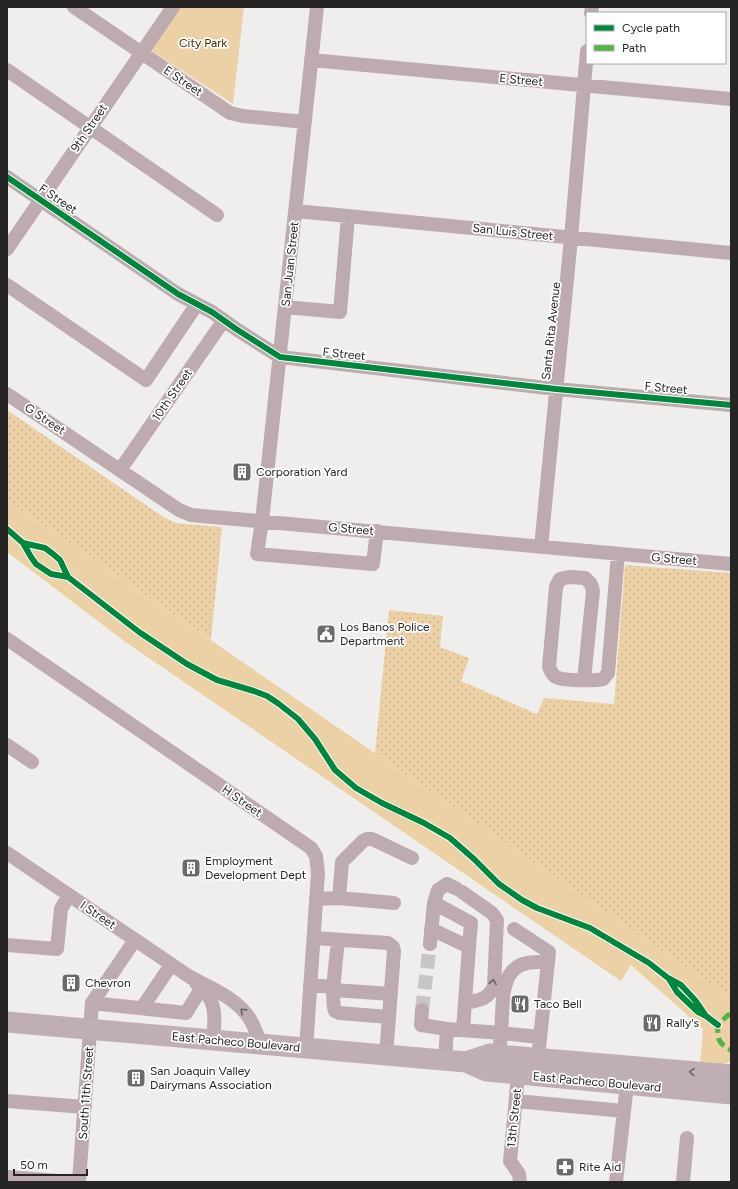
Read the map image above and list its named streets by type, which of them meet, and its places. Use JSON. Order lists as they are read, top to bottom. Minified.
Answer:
{"streets":{"highway":["East Pacheco Boulevard"],"street":["E Street","9th Street","F Street","San Luis Street","San Juan Street","Santa Rita Avenue","10th Street","G Street","H Street","I Street","South 11th Street","13th Street"]},"crossings":[["E Street","9th Street"],["E Street","San Juan Street"],["E Street","Santa Rita Avenue"],["9th Street","F Street"],["F Street","San Juan Street"],["F Street","Santa Rita Avenue"],["F Street","10th Street"],["San Luis Street","San Juan Street"],["San Luis Street","Santa Rita Avenue"],["San Juan Street","G Street"],["Santa Rita Avenue","G Street"],["10th Street","G Street"],["H Street","East Pacheco Boulevard"],["I Street","East Pacheco Boulevard"],["East Pacheco Boulevard","South 11th Street"],["East Pacheco Boulevard","13th Street"]],"parks":["City Park"],"places":{"building":["Corporation Yard","Employment Development Dept","Chevron","San Joaquin Valley Dairymans Association"],"public building":["Los Banos Police Department"],"restaurant":["Taco Bell","Rally's"],"pharmacy":["Rite Aid"]},"legend":["Cycle path","Path"],"scale_bar":"50 m"}
